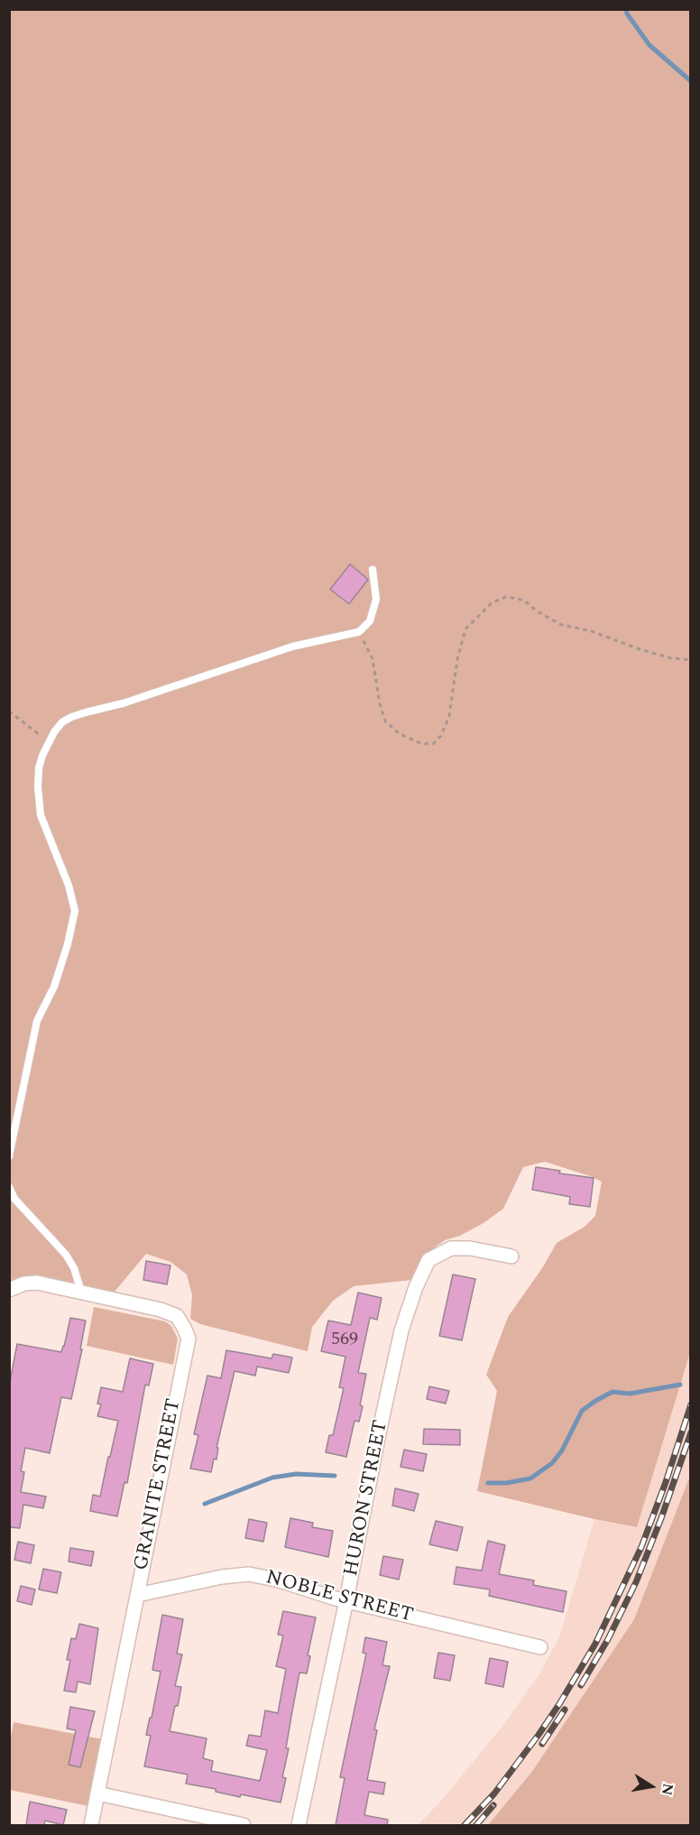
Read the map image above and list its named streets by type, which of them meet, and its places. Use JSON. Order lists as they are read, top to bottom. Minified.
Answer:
{"streets":{"street":["GRANITE STREET","HURON STREET","NOBLE STREET"]},"crossings":[["GRANITE STREET","NOBLE STREET"],["HURON STREET","NOBLE STREET"]],"house_numbers":["569"],"north":"right"}
